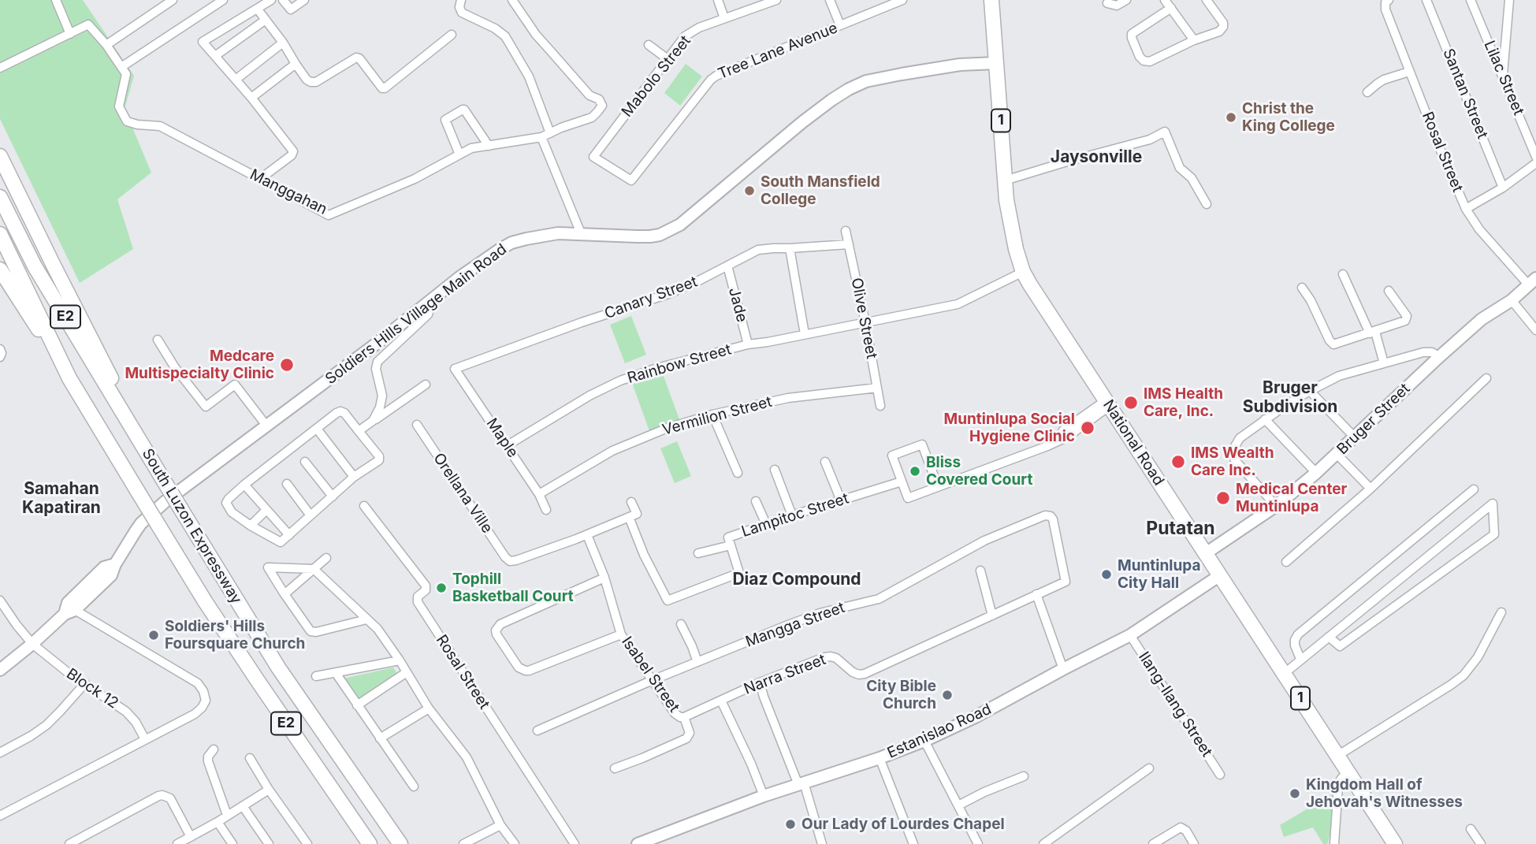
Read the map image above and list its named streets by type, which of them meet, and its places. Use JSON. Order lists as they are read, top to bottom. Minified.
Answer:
{"streets":{"highway":["1","E2","National Road","South Luzon Expressway"],"street":["Tree Lane Avenue","Mabolo Street","Lilac Street","Santan Street","Rosal Street","Manggahan","Canary Street","Jade","Soldiers Hills Village Main Road","Olive Street","Rainbow Street","Vermilion Street","Bruger Street","Maple","Orellana Ville","Lampitoc Street","Mangga Street","Isabel Street","Narra Street","Block 12","Ilang-Ilang Street","Estanislao Road"]},"crossings":[["Tree Lane Avenue","Mabolo Street"],["Rosal Street","Bruger Street"],["Canary Street","Jade"],["Canary Street","Olive Street"],["Canary Street","Maple"],["Jade","Rainbow Street"],["Soldiers Hills Village Main Road","National Road"],["Soldiers Hills Village Main Road","Block 12"],["E2","South Luzon Expressway"],["Olive Street","Rainbow Street"],["Olive Street","Vermilion Street"],["Rainbow Street","Maple"],["Rainbow Street","National Road"],["Vermilion Street","Maple"],["Bruger Street","National Road"],["National Road","Estanislao Road"],["Orellana Ville","Isabel Street"],["Mangga Street","Isabel Street"],["Mangga Street","Narra Street"],["Isabel Street","Narra Street"],["Ilang-Ilang Street","Estanislao Road"]],"districts":["Jaysonville","Bruger Subdivision","Samahan Kapatiran","Putatan","Diaz Compound"],"places":["Christ the King College","South Mansfield College","Medcare Multispecialty Clinic","IMS Health Care, Inc.","Muntinlupa Social Hygiene Clinic","IMS Wealth Care Inc.","Bliss Covered Court","Medical Center Muntinlupa","Muntinlupa City Hall","Tophill Basketball Court","Soldiers' Hills Foursquare Church","City Bible Church","Kingdom Hall of Jehovah's Witnesses","Our Lady of Lourdes Chapel"]}
